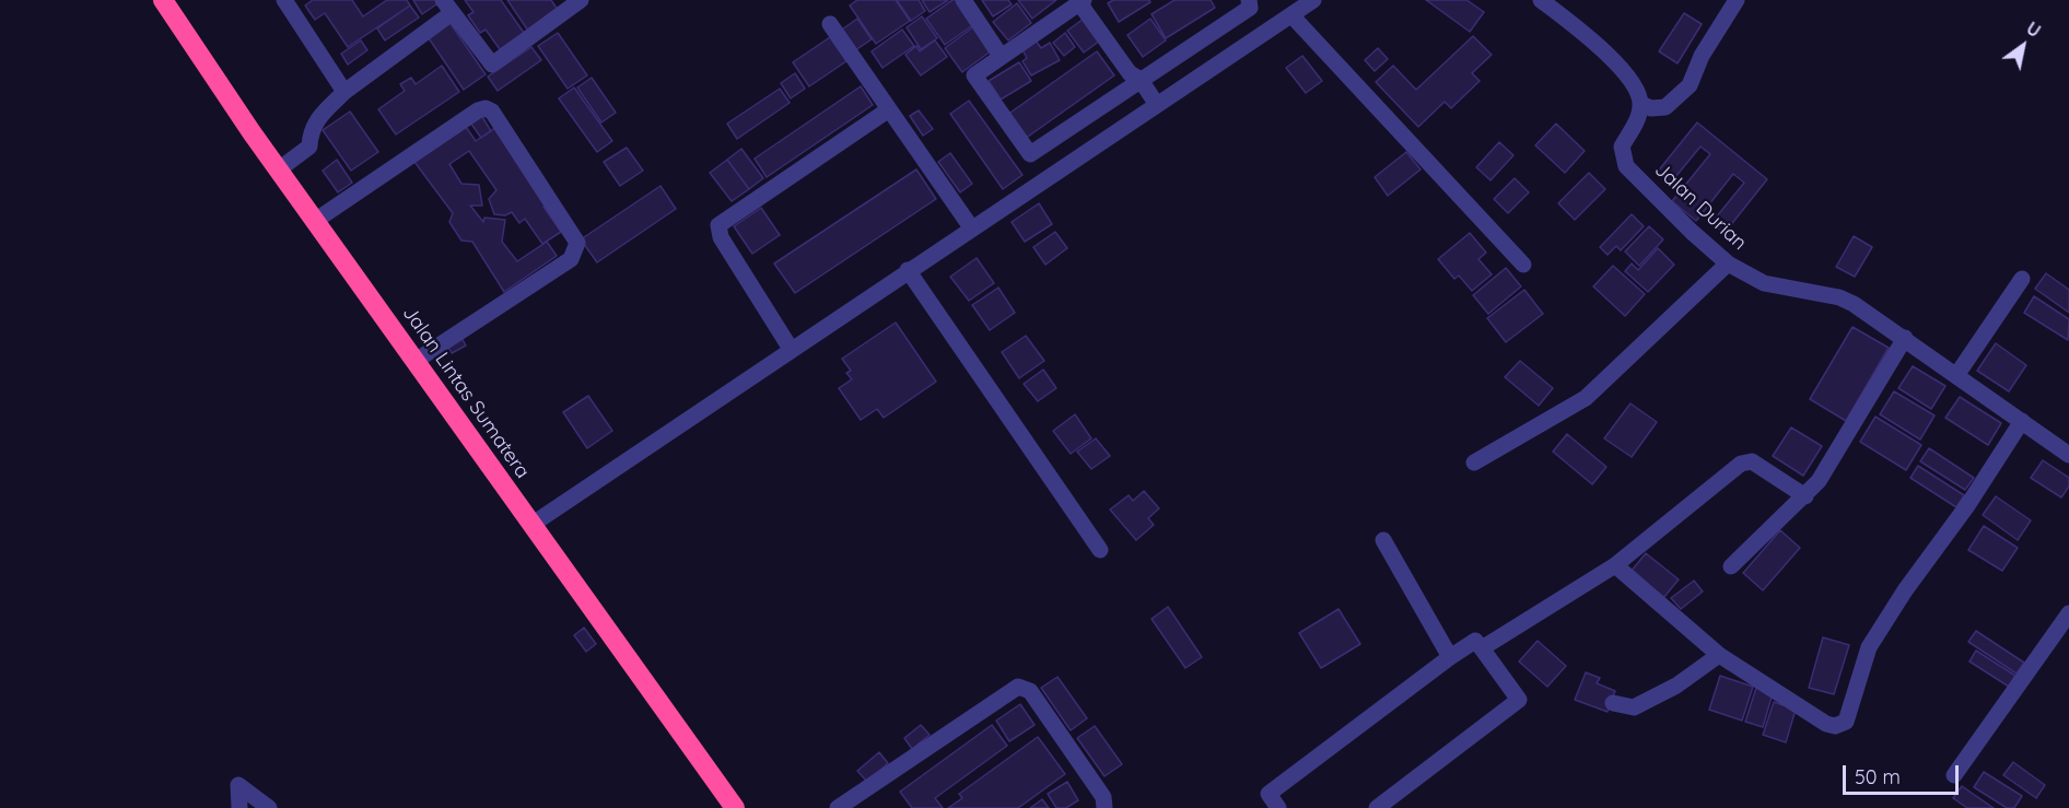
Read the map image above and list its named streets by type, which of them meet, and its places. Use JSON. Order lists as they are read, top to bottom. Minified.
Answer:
{"streets":{"highway":["Jalan Lintas Sumatera"],"street":["Jalan Durian"]},"scale_bar":"50 m","north":"top right"}
